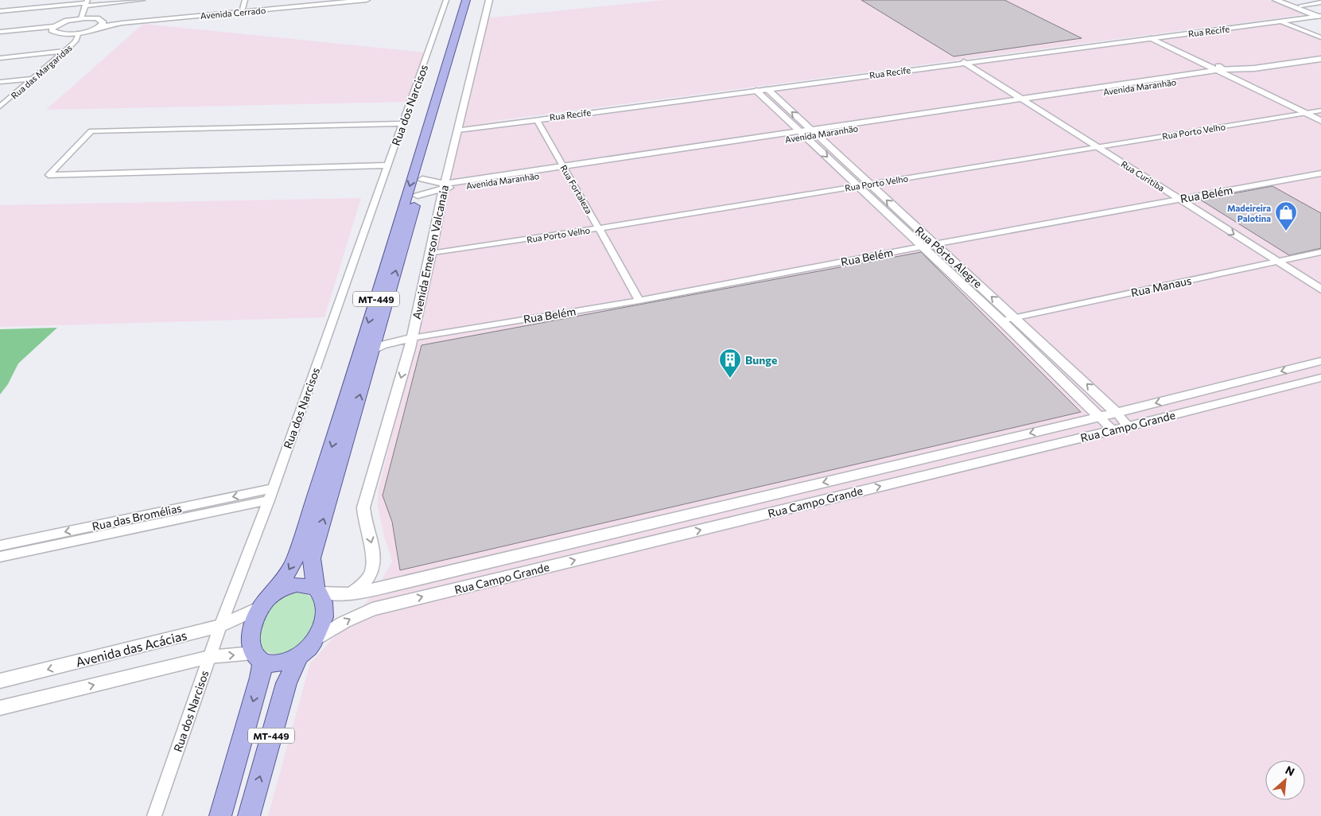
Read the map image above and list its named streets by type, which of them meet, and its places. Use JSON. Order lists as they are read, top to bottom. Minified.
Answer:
{"streets":{"main road":["MT-449"],"street":["Avenida Cerrado","Rua Recife","Rua das Margaridas","Avenida Maranhão","Rua dos Narcisos","Rua Porto Velho","Rua Curitiba","Rua Fortaleza","Rua Belém","Avenida Emerson Valcanaia","Rua Pôrto Alegre","Rua Manaus","Rua Campo Grande","Rua das Bromélias","Avenida das Acácias"]},"crossings":[["Rua Recife","Rua Curitiba"],["Rua Recife","Rua Fortaleza"],["Rua Recife","Avenida Emerson Valcanaia"],["Rua Recife","Rua Pôrto Alegre"],["Avenida Maranhão","Rua Curitiba"],["Avenida Maranhão","Rua Fortaleza"],["Avenida Maranhão","Avenida Emerson Valcanaia"],["Avenida Maranhão","Rua Pôrto Alegre"],["Avenida Maranhão","MT-449"],["Rua dos Narcisos","Rua das Bromélias"],["Rua dos Narcisos","Avenida das Acácias"],["Rua Porto Velho","Rua Curitiba"],["Rua Porto Velho","Rua Fortaleza"],["Rua Porto Velho","Avenida Emerson Valcanaia"],["Rua Porto Velho","Rua Pôrto Alegre"],["Rua Curitiba","Rua Belém"],["Rua Curitiba","Rua Manaus"],["Rua Fortaleza","Rua Belém"],["Rua Belém","Avenida Emerson Valcanaia"],["Rua Belém","Rua Pôrto Alegre"],["Avenida Emerson Valcanaia","Rua Campo Grande"],["Rua Pôrto Alegre","Rua Manaus"],["Rua Pôrto Alegre","Rua Campo Grande"],["MT-449","Rua Campo Grande"],["MT-449","Avenida das Acácias"],["Rua Campo Grande","Avenida das Acácias"]],"one_way":["Avenida Emerson Valcanaia"],"places":{"shop":["Madeireira Palotina"],"building":["Bunge"]},"north":"top right"}
